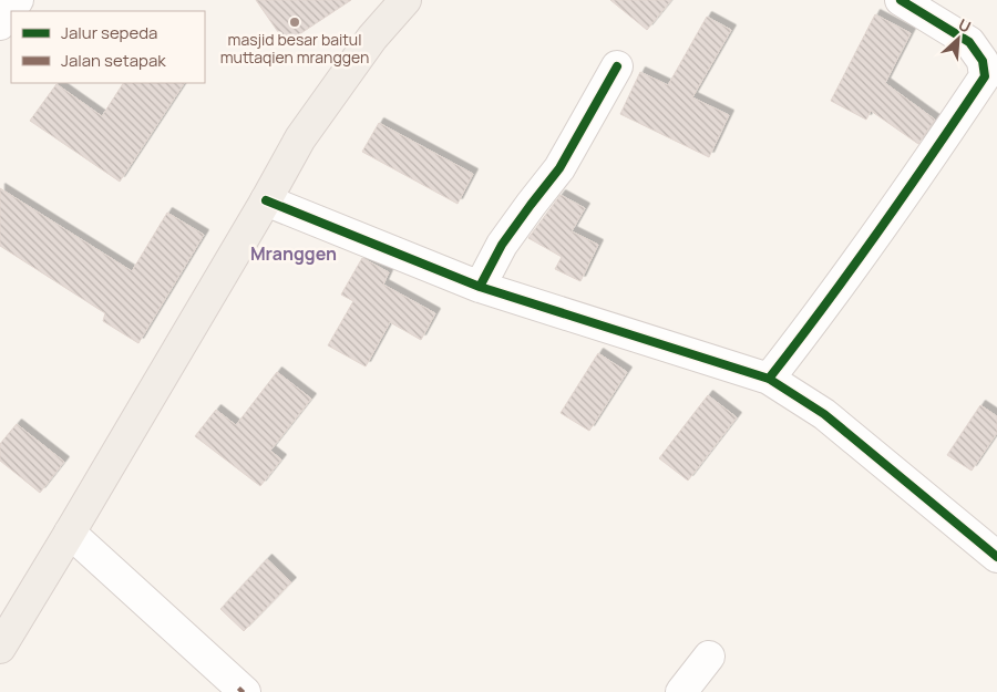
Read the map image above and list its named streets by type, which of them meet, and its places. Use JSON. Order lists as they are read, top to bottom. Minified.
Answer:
{"districts":["Mranggen"],"places":["masjid besar baitul muttaqien mranggen"],"legend":["Jalur sepeda","Jalan setapak"],"north":"top right"}
